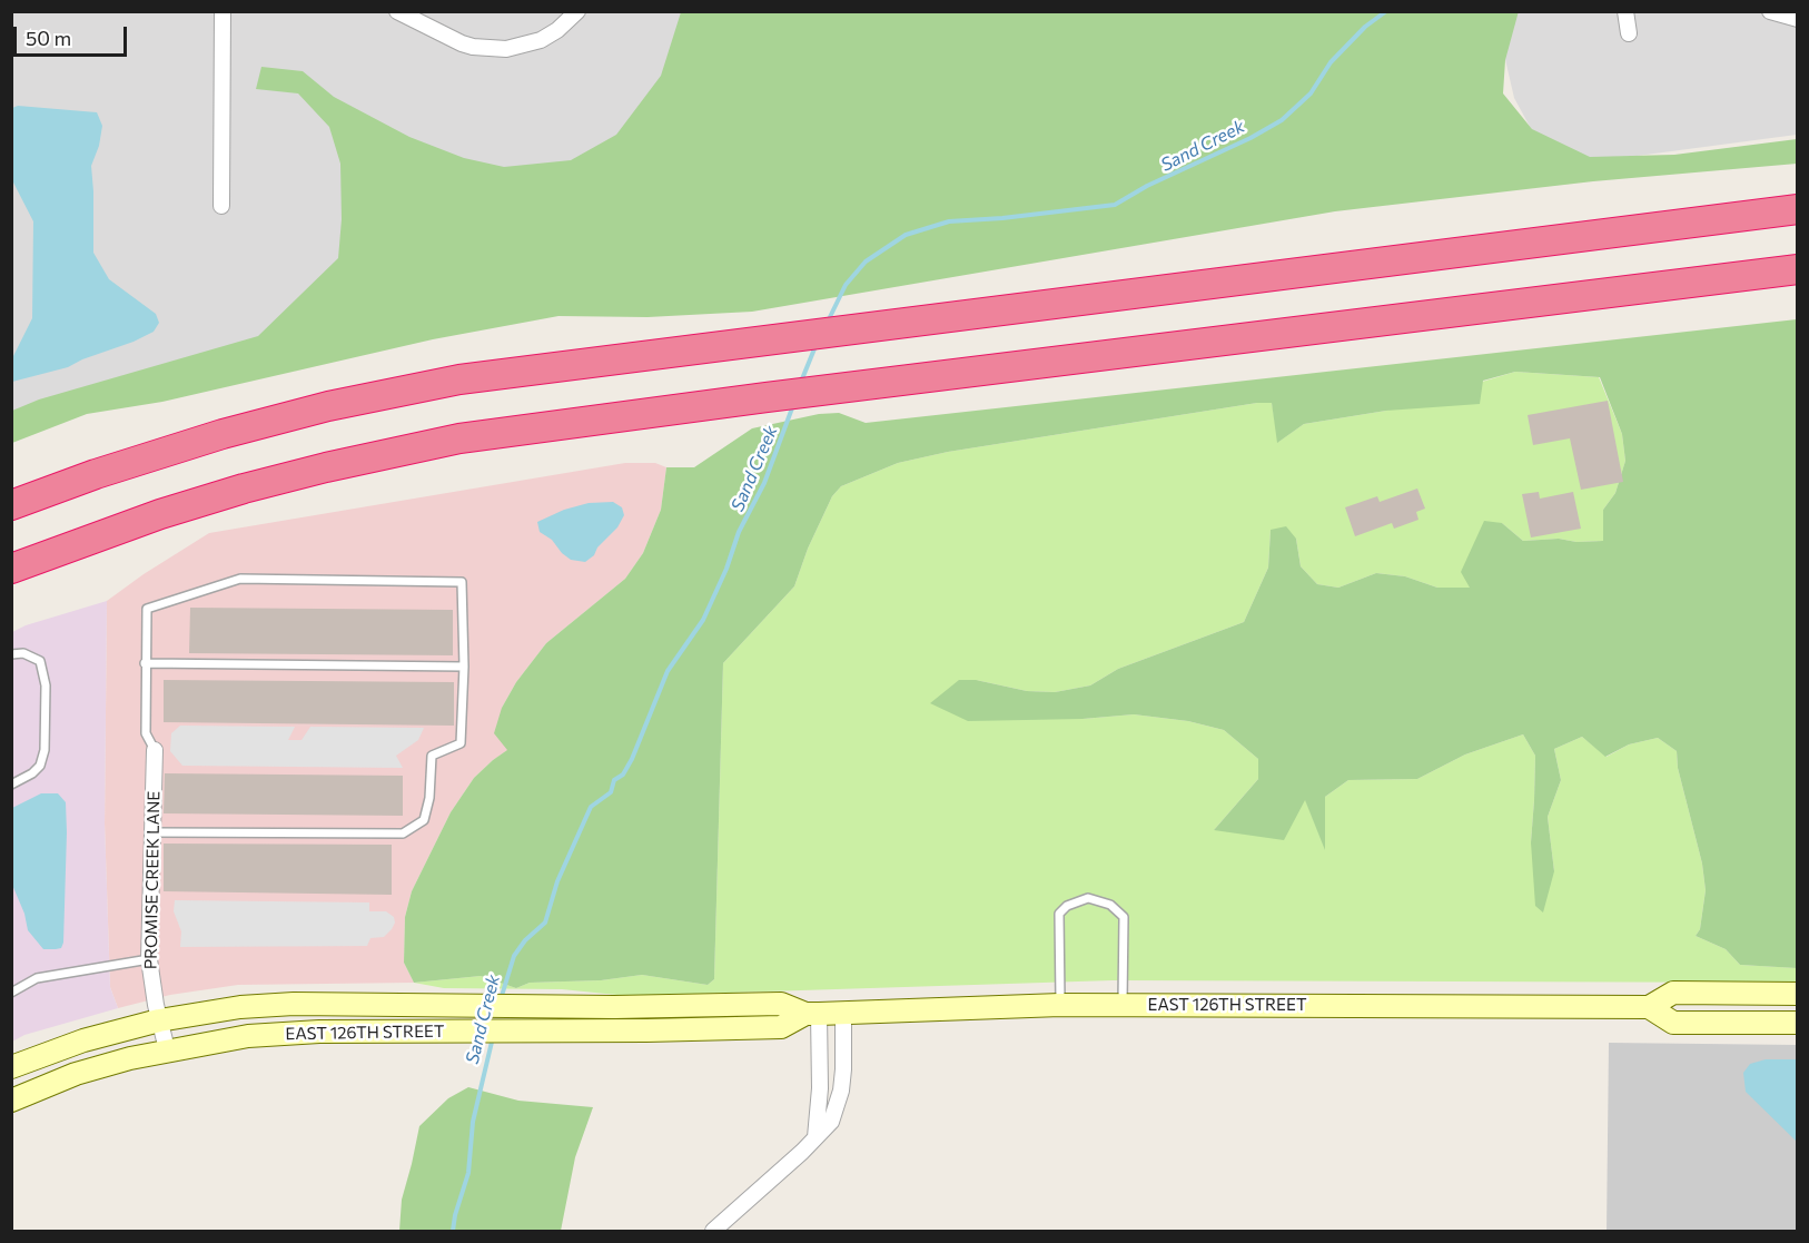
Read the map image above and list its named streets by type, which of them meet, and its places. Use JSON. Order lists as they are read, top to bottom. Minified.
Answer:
{"streets":{"main road":["EAST 126TH STREET"],"street":["PROMISE CREEK LANE"]},"crossings":[["PROMISE CREEK LANE","EAST 126TH STREET"]],"water":["Sand Creek"],"scale_bar":"50 m"}
